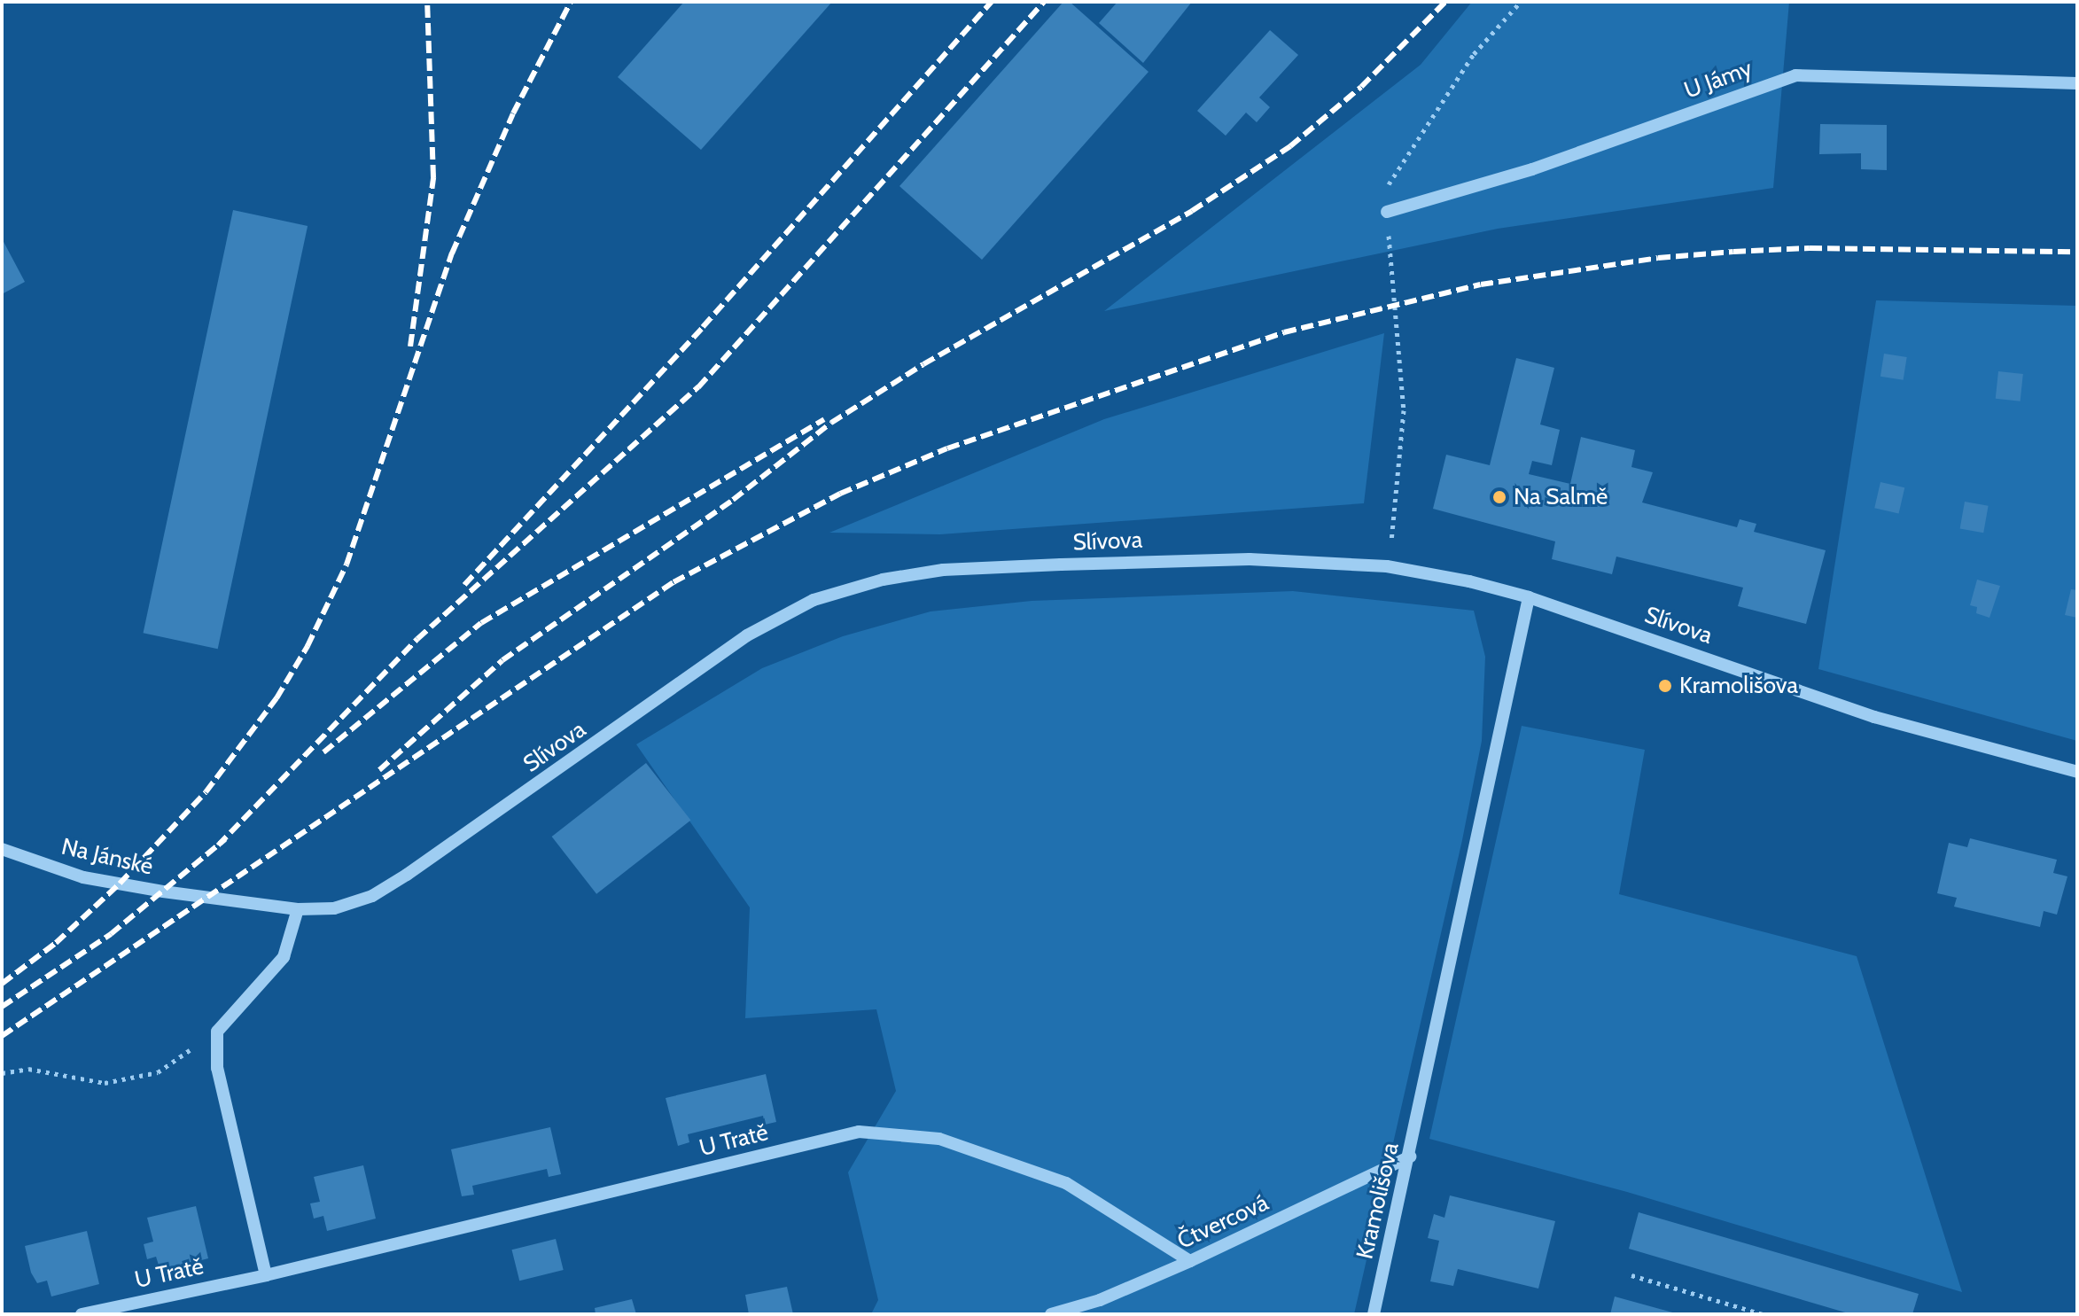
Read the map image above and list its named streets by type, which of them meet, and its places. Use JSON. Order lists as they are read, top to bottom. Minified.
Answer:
{"streets":{"street":["U Jámy","Slívova","Na Jánské","U Tratě","Kramolišova","Čtvercová"]},"crossings":[["Slívova","Na Jánské"],["Slívova","Kramolišova"],["U Tratě","Čtvercová"],["Kramolišova","Čtvercová"]],"places":["Na Salmě","Kramolišova"]}
